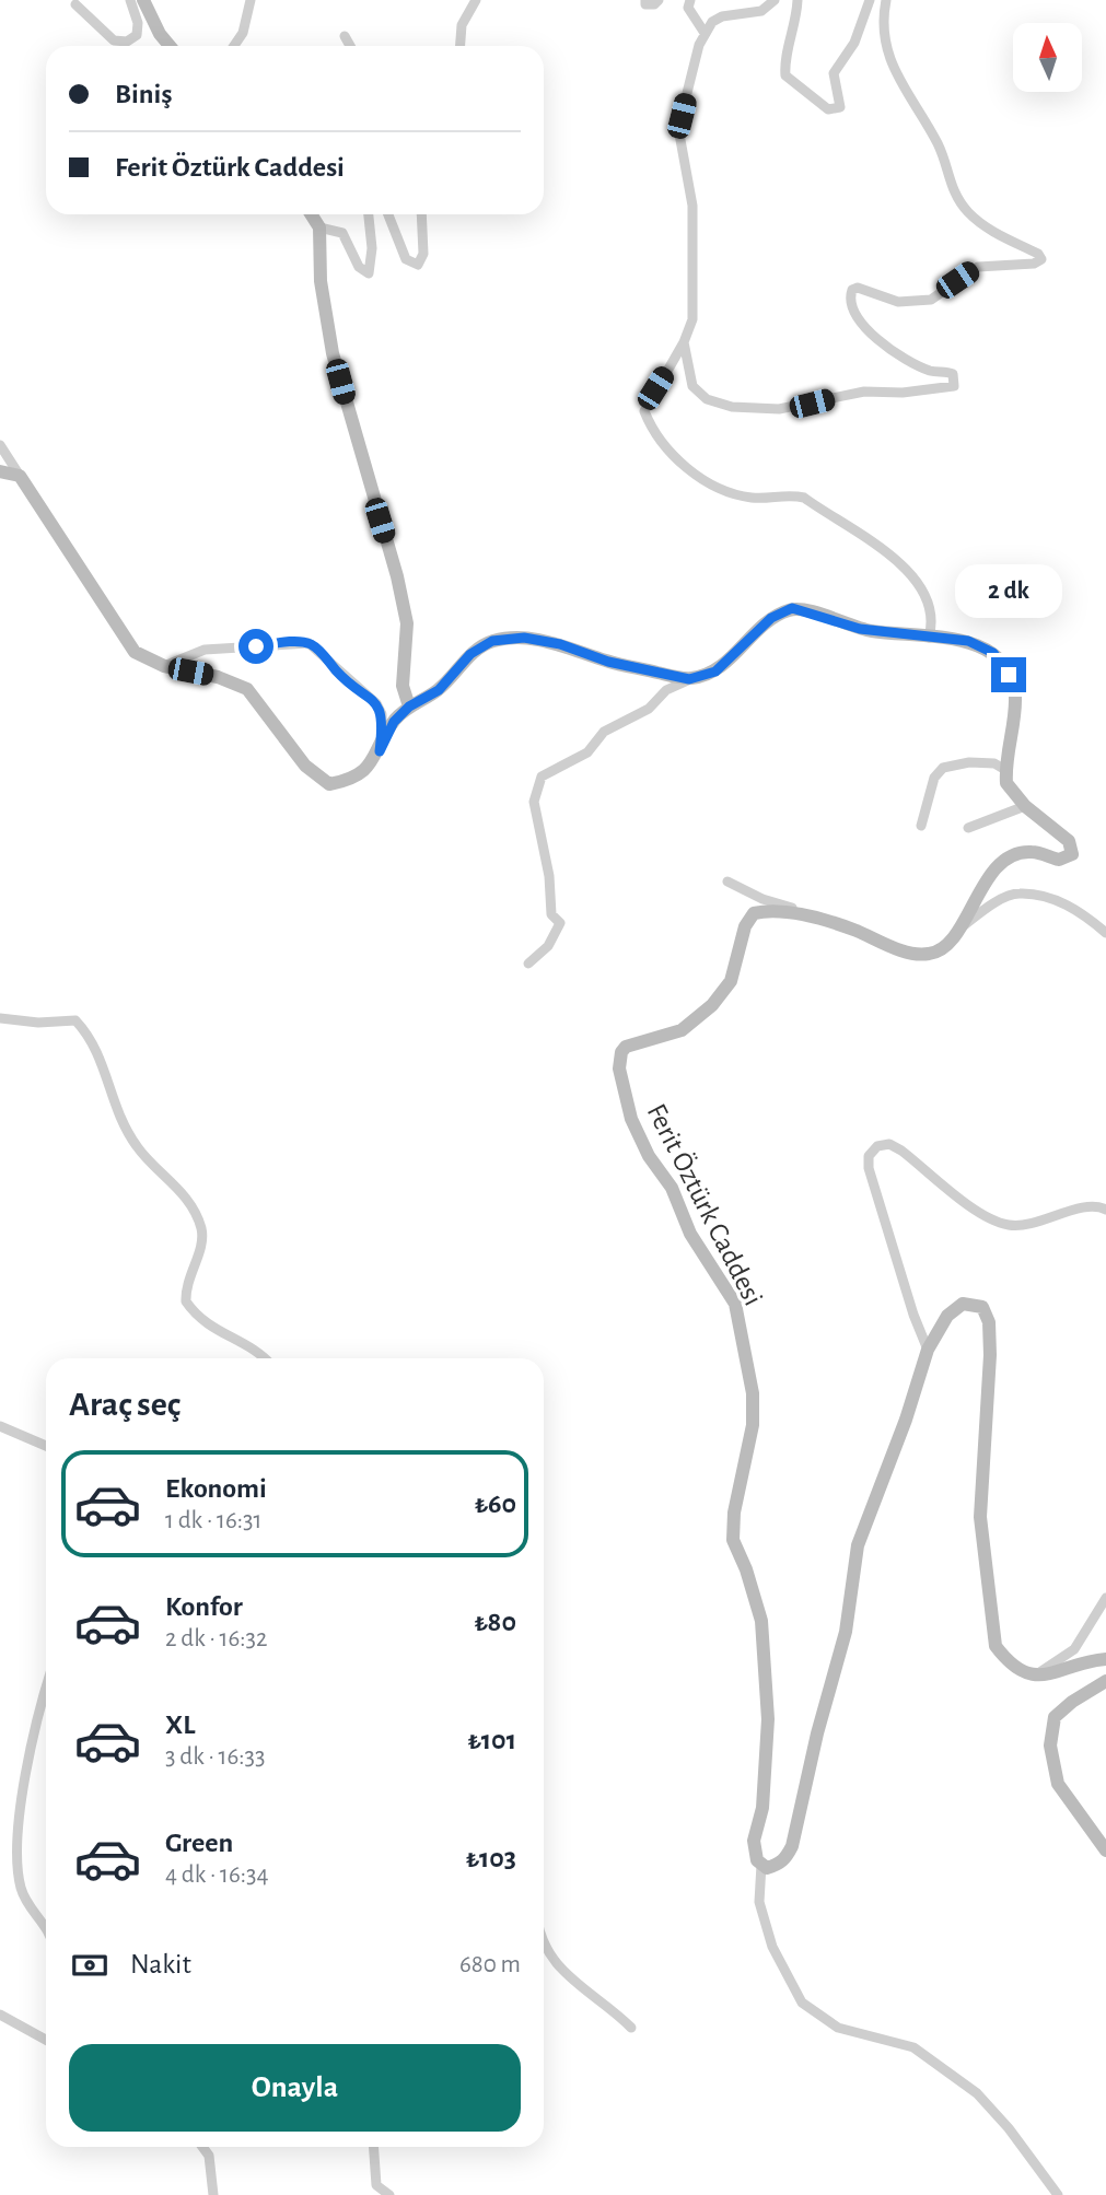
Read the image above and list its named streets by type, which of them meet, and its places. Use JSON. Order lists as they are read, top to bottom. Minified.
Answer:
{"streets":{"main road":["Ferit Öztürk Caddesi"]},"north":"top","page":{"banner":["Biniş","Ferit Öztürk Caddesi"],"bubble":"2 dk","heading":"Araç seç","list":[{"name":"Ekonomi","note":"1 dk · 16:31","value":"₺60"},{"name":"Konfor","note":"2 dk · 16:32","value":"₺80"},{"name":"XL","note":"3 dk · 16:33","value":"₺101"},{"name":"Green","note":"4 dk · 16:34","value":"₺103"}],"pay":["Nakit","680 m"],"buttons":"Onayla"}}
